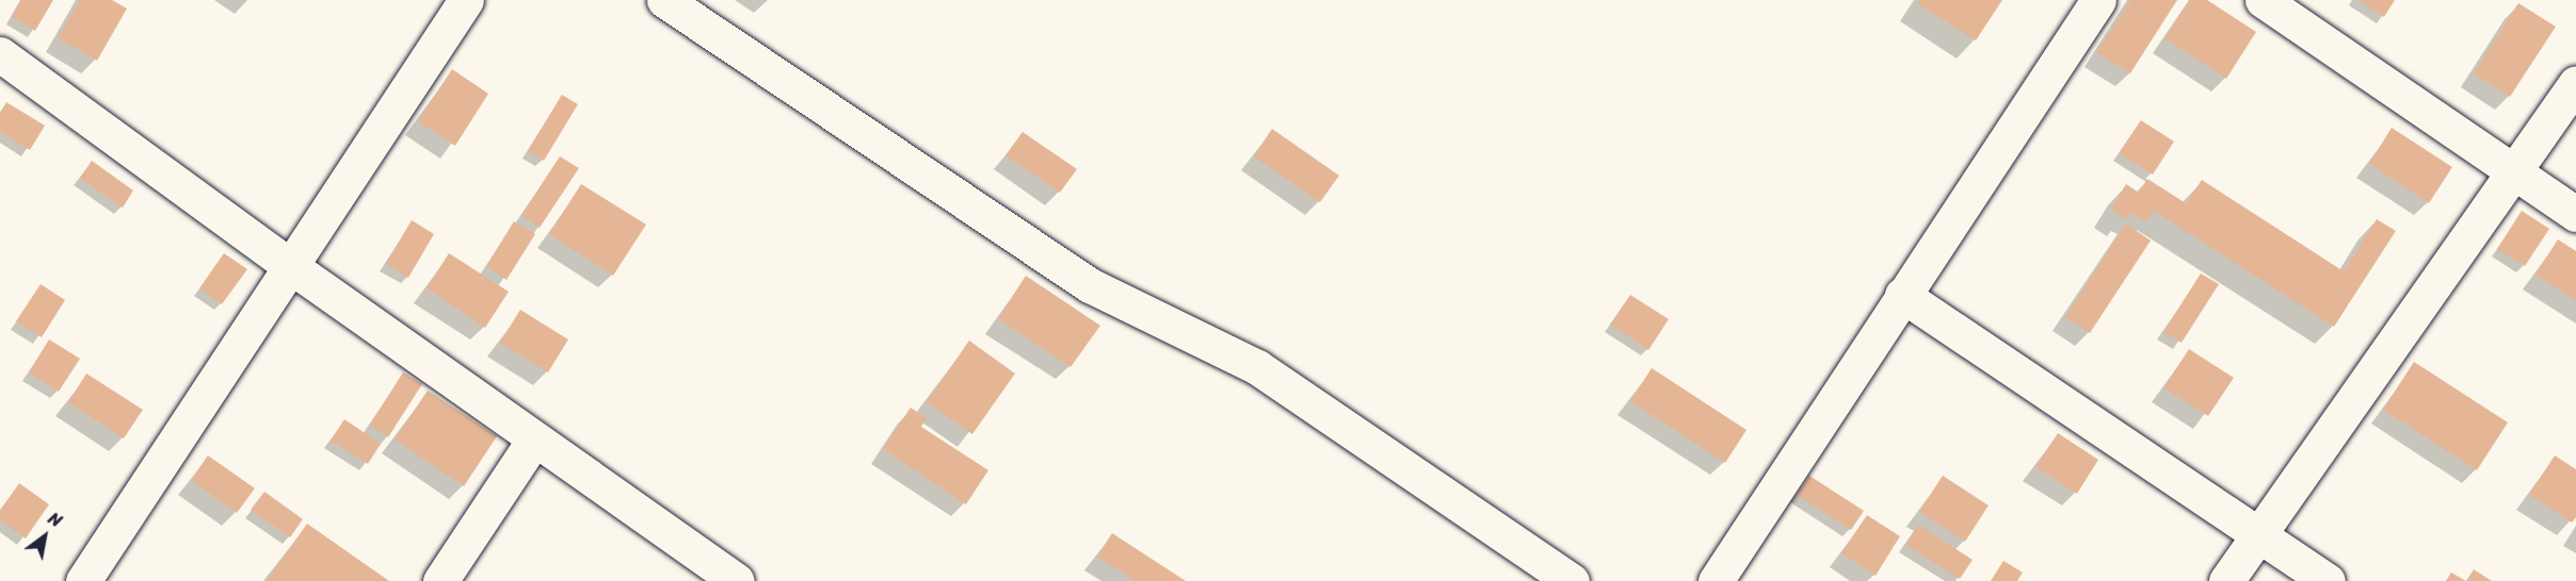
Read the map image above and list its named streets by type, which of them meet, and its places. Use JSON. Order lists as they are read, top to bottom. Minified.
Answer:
{"north":"top right"}
